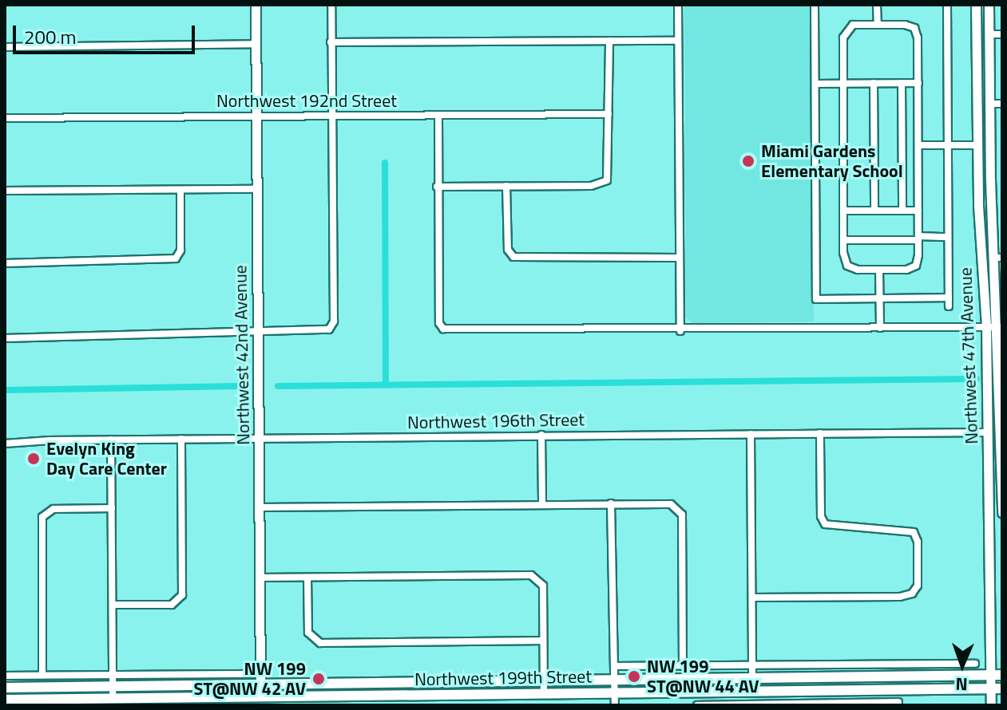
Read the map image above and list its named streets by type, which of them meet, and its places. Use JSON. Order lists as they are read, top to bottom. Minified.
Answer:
{"streets":{"main road":["Northwest 42nd Avenue","Northwest 47th Avenue","Northwest 199th Street"],"street":["Northwest 192nd Street","Northwest 196th Street"]},"crossings":[["Northwest 192nd Street","Northwest 42nd Avenue"],["Northwest 42nd Avenue","Northwest 196th Street"],["Northwest 42nd Avenue","Northwest 199th Street"],["Northwest 47th Avenue","Northwest 196th Street"],["Northwest 47th Avenue","Northwest 199th Street"]],"places":["Miami Gardens Elementary School","Evelyn King Day Care Center","NW 199 ST@NW 44 AV","NW 199 ST@NW 42 AV"],"scale_bar":"200 m","north":"bottom"}
